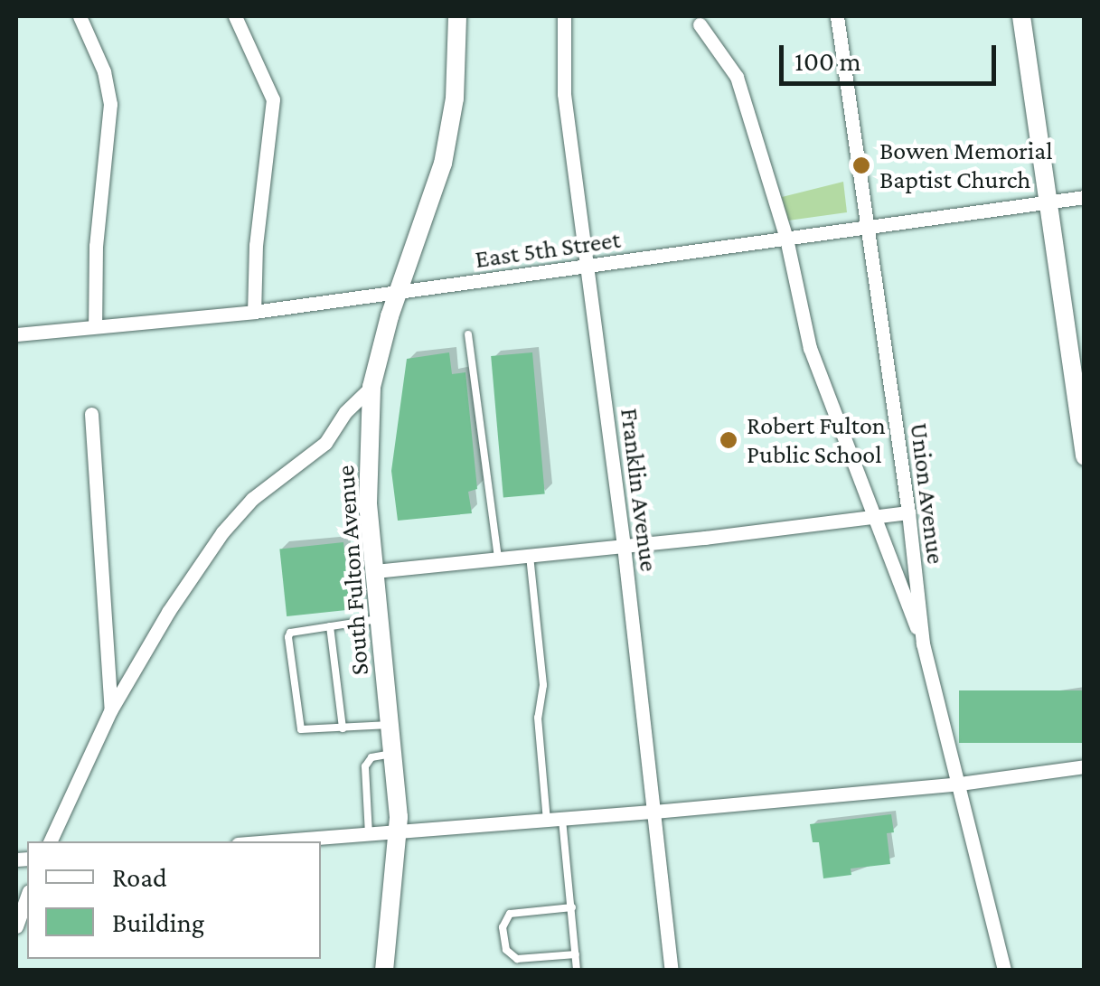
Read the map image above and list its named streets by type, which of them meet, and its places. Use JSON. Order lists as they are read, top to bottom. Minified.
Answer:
{"streets":{"main road":["South Fulton Avenue"],"street":["East 5th Street","Franklin Avenue","Union Avenue"]},"crossings":[["East 5th Street","Franklin Avenue"],["East 5th Street","Union Avenue"],["East 5th Street","South Fulton Avenue"]],"places":["Bowen Memorial Baptist Church","Robert Fulton Public School"],"legend":["Road","Building"],"scale_bar":"100 m"}
